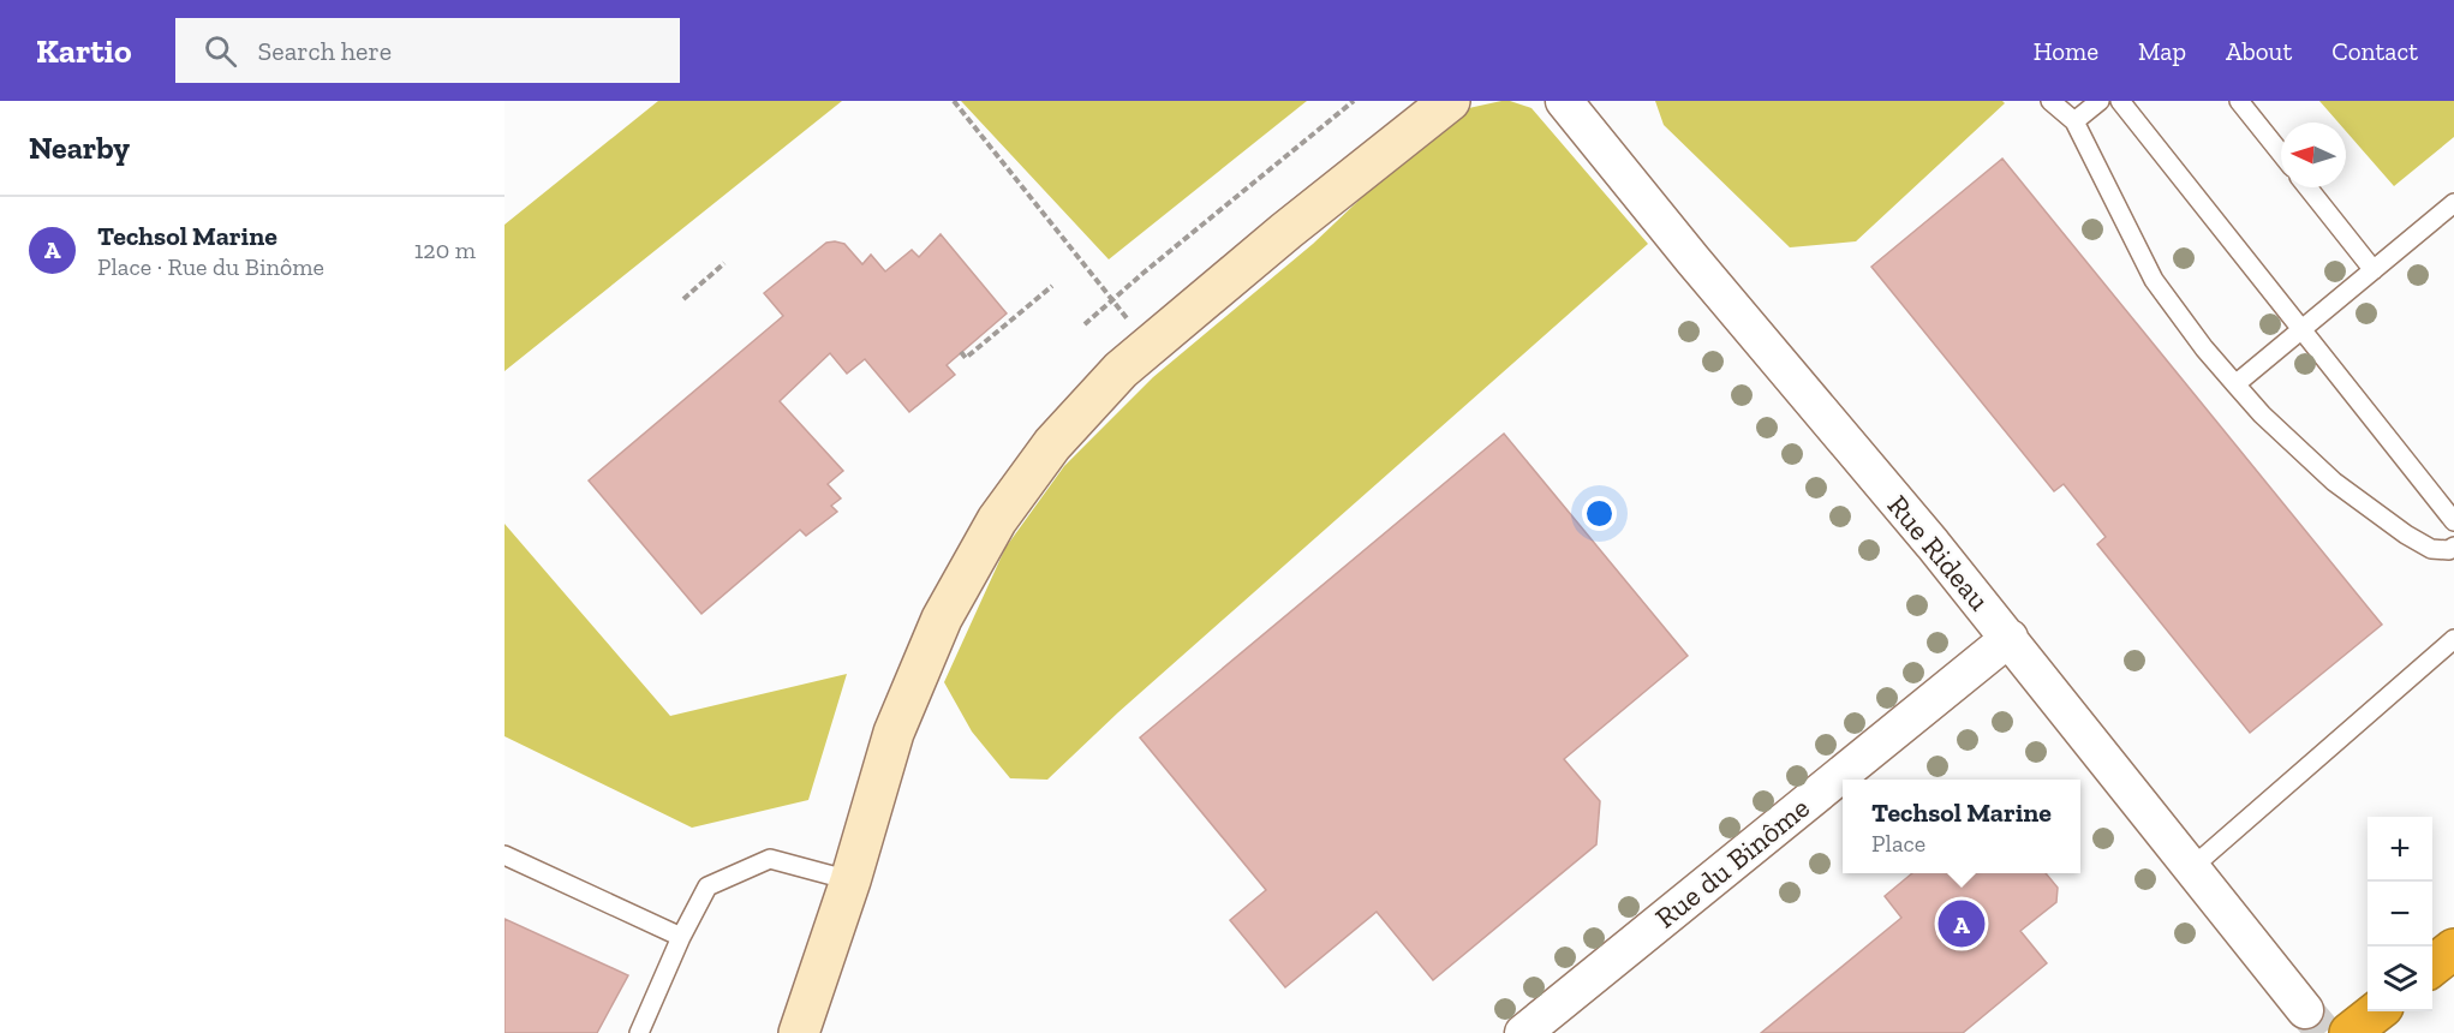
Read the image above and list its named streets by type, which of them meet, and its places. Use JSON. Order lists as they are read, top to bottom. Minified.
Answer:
{"streets":{"street":["Rue Rideau","Rue du Binôme"]},"crossings":[["Rue Rideau","Rue du Binôme"]],"north":"left","page":{"header":"Kartio","search":"Search here","nav":["Home","Map","About","Contact"],"heading":"Nearby","list":[{"mark":"A","name":"Techsol Marine","note":"Place · Rue du Binôme","value":"120 m"}],"popup":["Techsol Marine","Place"],"map_buttons":["+","−"],"pins":"A"}}
